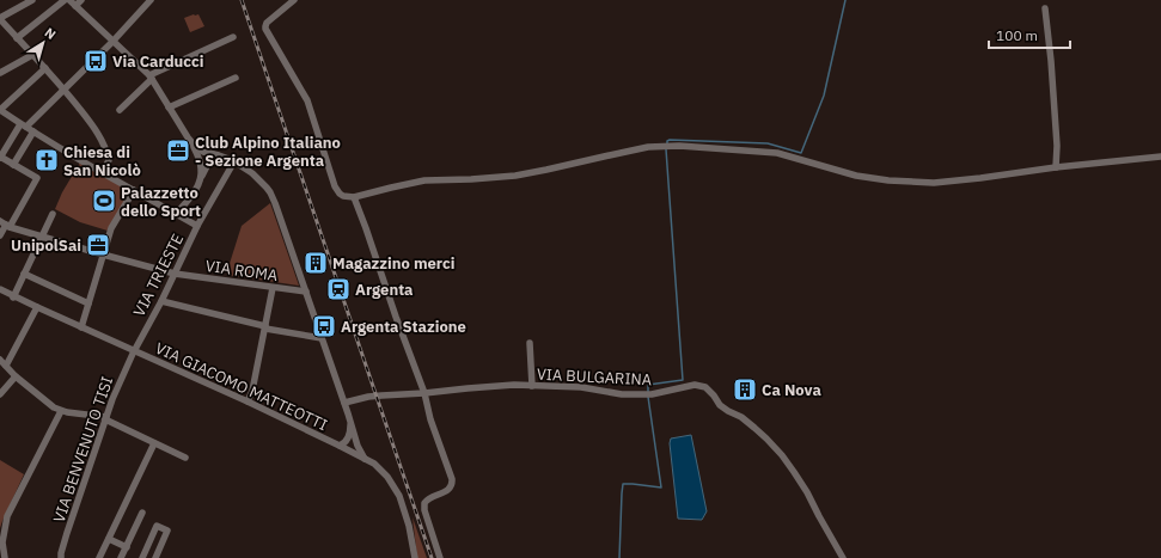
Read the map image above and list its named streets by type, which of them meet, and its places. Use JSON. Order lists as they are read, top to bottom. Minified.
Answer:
{"streets":{"street":["VIA ROMA","VIA TRIESTE","VIA BULGARINA","VIA GIACOMO MATTEOTTI","VIA BENVENUTO TISI"]},"crossings":[["VIA ROMA","VIA TRIESTE"],["VIA TRIESTE","VIA GIACOMO MATTEOTTI"],["VIA TRIESTE","VIA BENVENUTO TISI"],["VIA GIACOMO MATTEOTTI","VIA BENVENUTO TISI"]],"places":{"bus stop":["Via Carducci","Argenta Stazione"],"office":["Club Alpino Italiano - Sezione Argenta","UnipolSai"],"church":["Chiesa di San Nicolò"],"sports":["Palazzetto dello Sport"],"building":["Magazzino merci","Ca Nova"],"station":["Argenta"]},"scale_bar":"100 m","north":"top right"}
